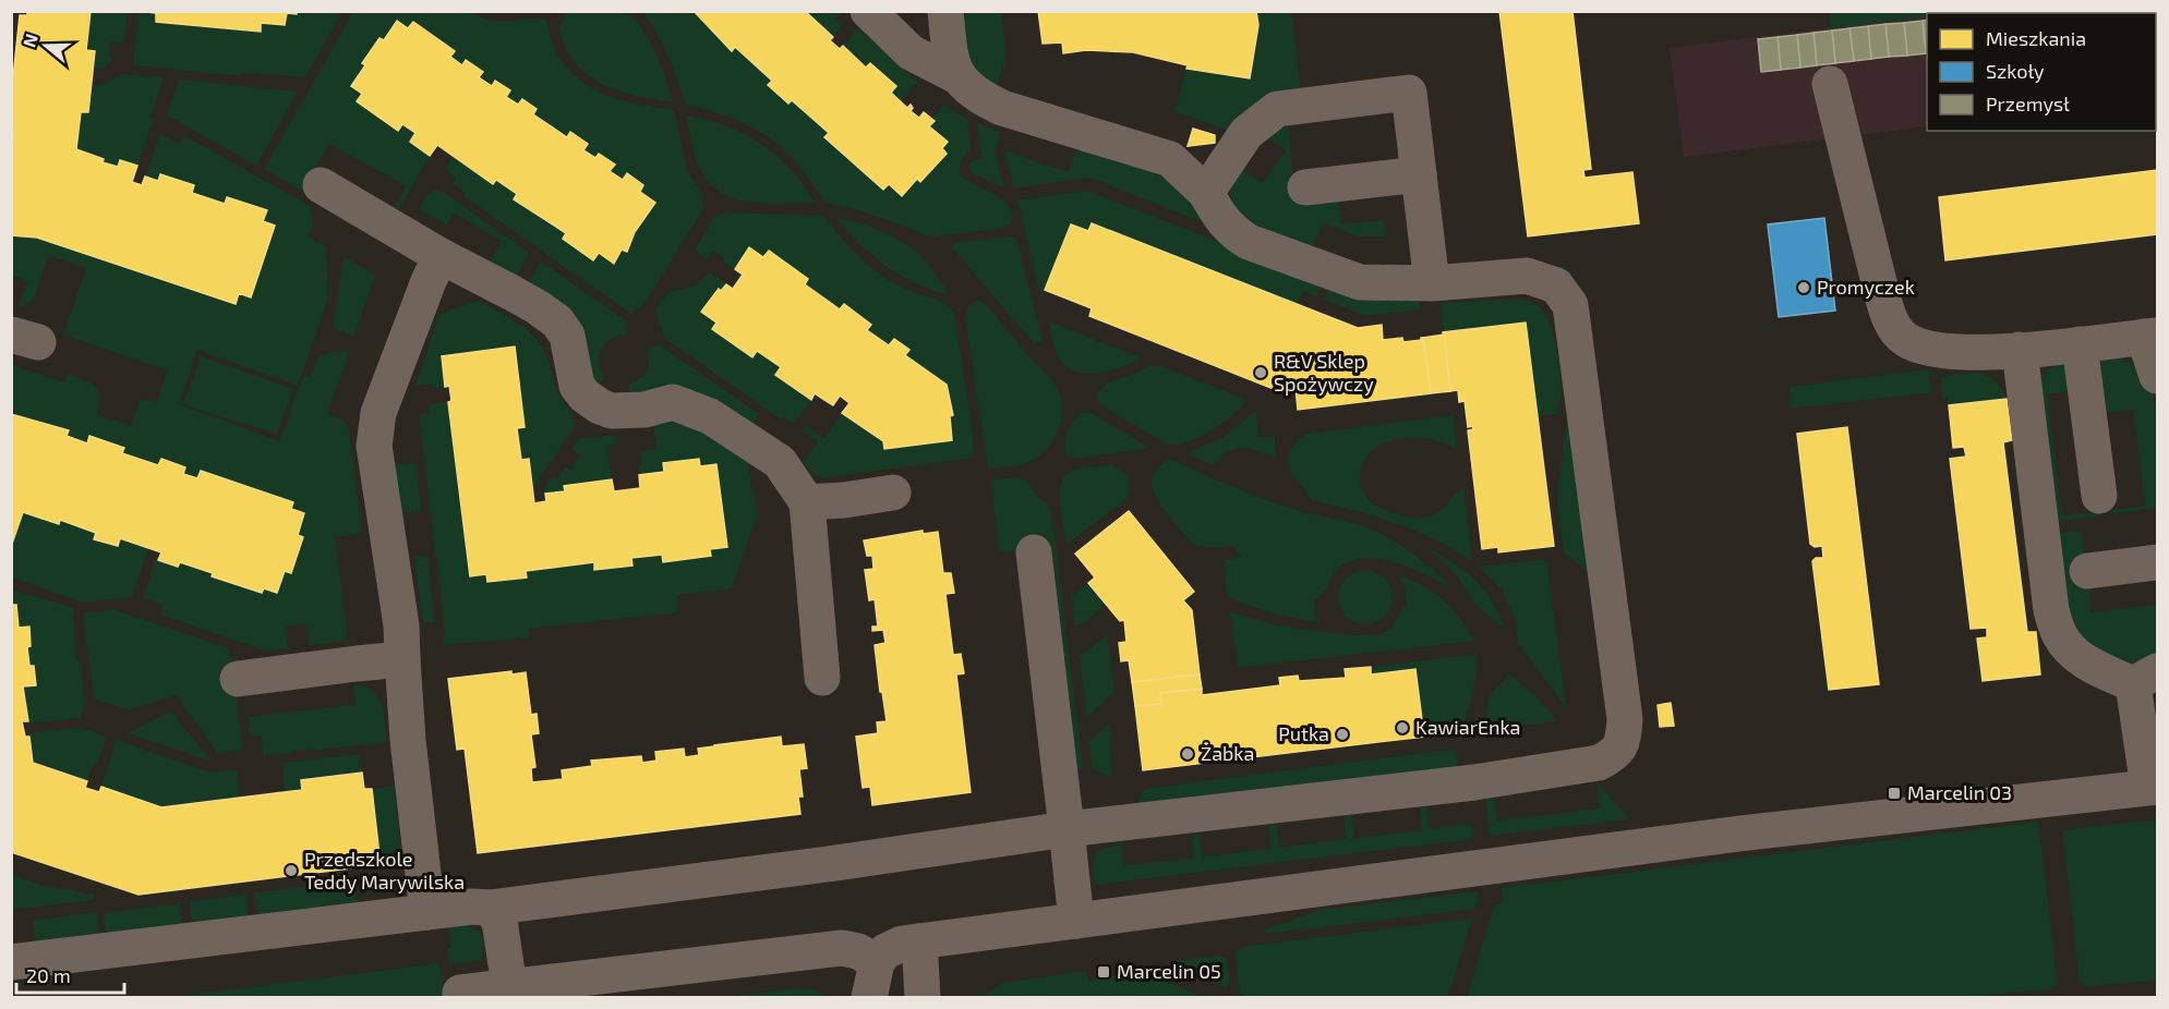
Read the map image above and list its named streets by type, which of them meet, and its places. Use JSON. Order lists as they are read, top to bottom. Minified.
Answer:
{"places":{"other":["Promyczek","R&V Sklep Spożywczy","KawiarEnka","Putka","Żabka","Przedszkole Teddy Marywilska"],"transit":["Marcelin 03","Marcelin 05"]},"legend":["Mieszkania","Szkoły","Przemysł"],"scale_bar":"20 m","north":"left"}
